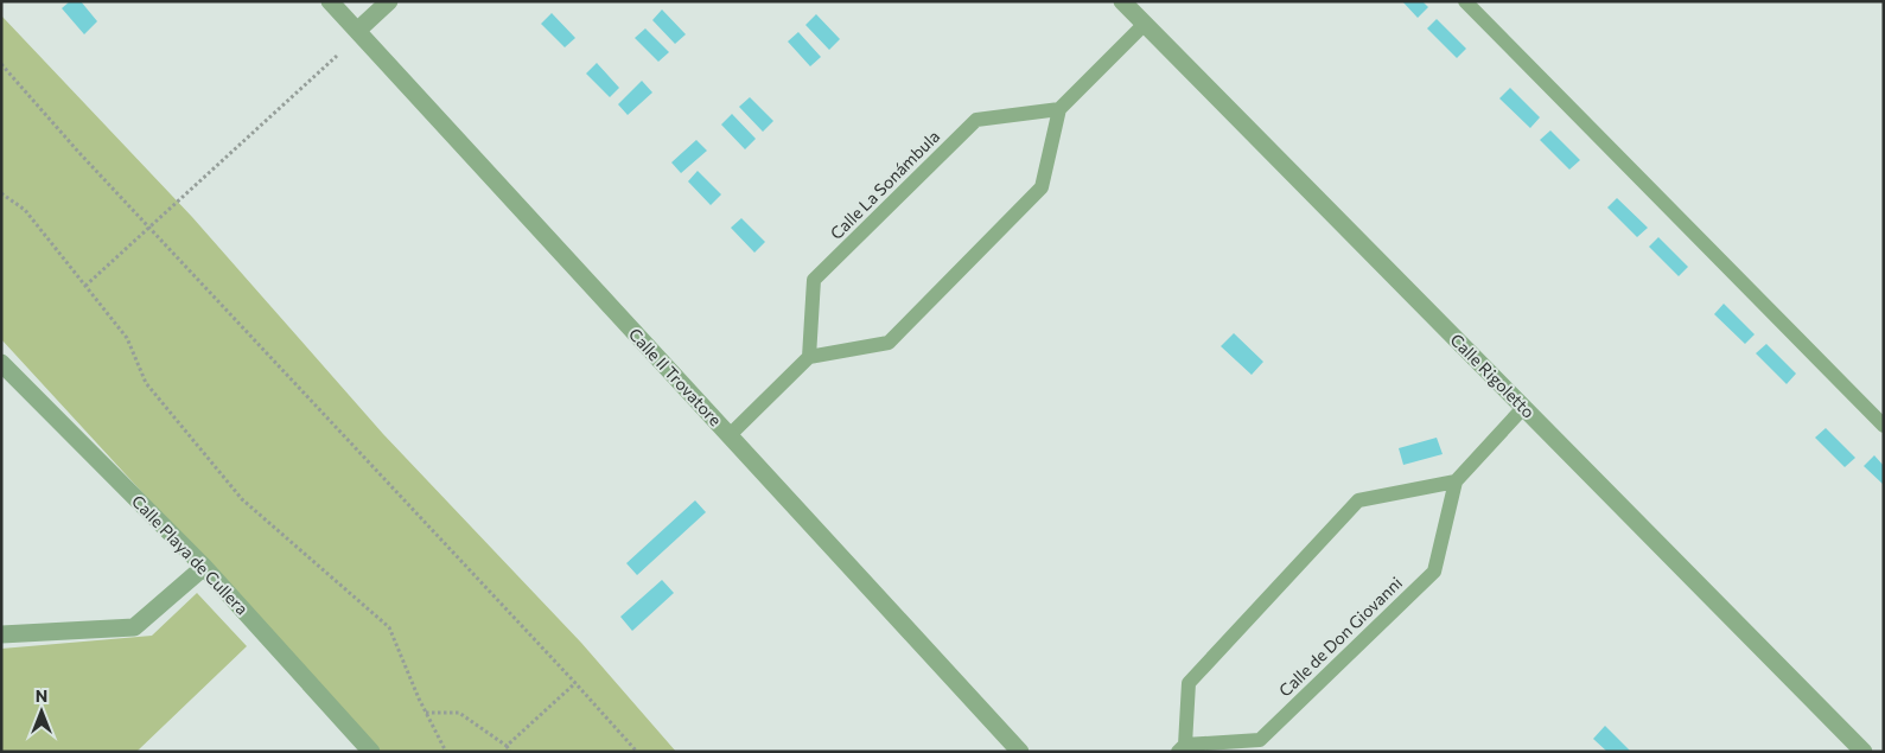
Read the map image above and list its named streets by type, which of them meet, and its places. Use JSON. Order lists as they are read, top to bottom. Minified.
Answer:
{"streets":{"street":["Calle Rigoletto","Calle Il Trovatore","Calle Playa de Cullera"],"lane":["Calle La Sonámbula","Calle de Don Giovanni"]},"crossings":[["Calle Rigoletto","Calle de Don Giovanni"]],"north":"top"}
